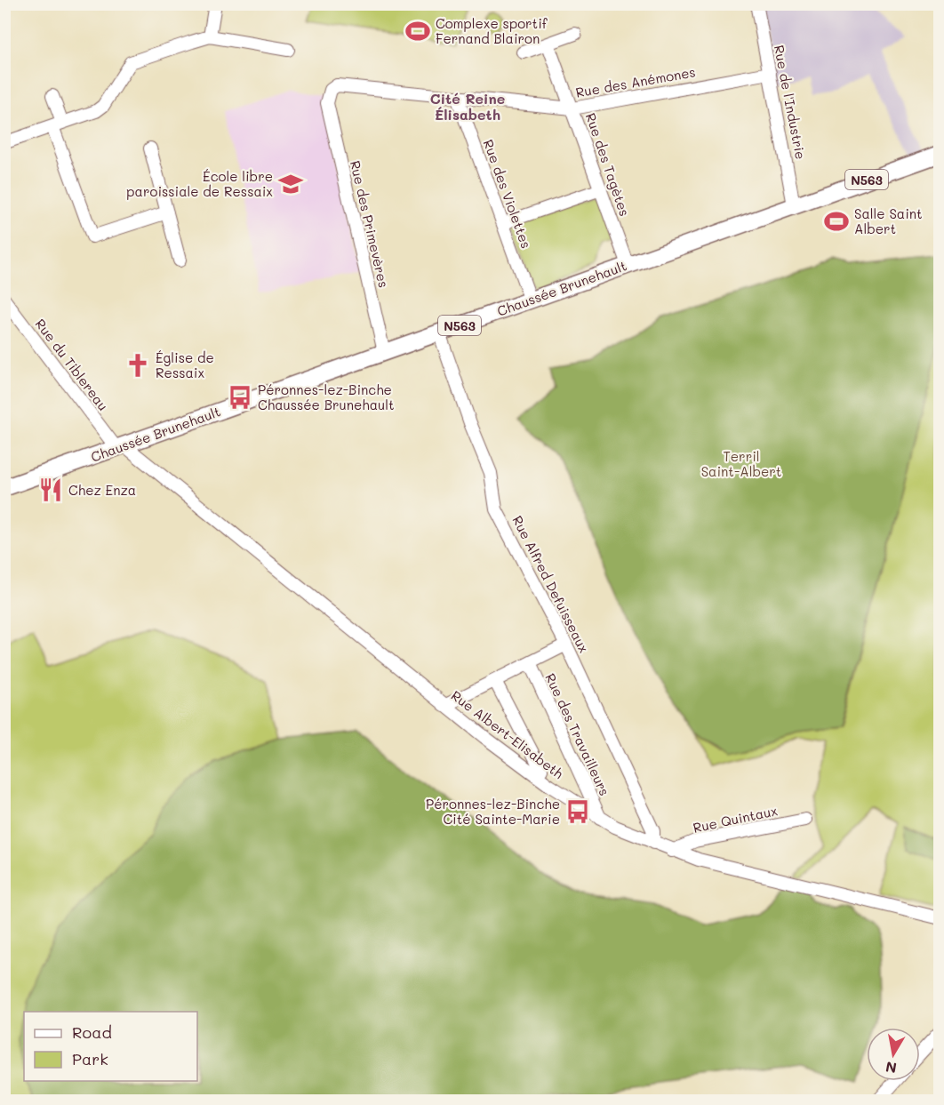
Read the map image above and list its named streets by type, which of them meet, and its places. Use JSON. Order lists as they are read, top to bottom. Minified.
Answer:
{"streets":{"main road":["N563","Chaussée Brunehault"],"street":["Rue des Anémones","Rue de l'Industrie","Rue des Tagètes","Rue des Violettes","Rue des Primevères","Rue du Tiblereau","Rue Alfred Defuisseaux","Rue Albert-Elisabeth","Rue des Travailleurs","Rue Quintaux"]},"crossings":[["Rue des Anémones","Rue de l'Industrie"],["Rue des Anémones","Rue des Tagètes"],["Rue des Anémones","Rue des Violettes"],["Rue des Anémones","Rue des Primevères"],["Rue de l'Industrie","Chaussée Brunehault"],["Rue des Tagètes","Chaussée Brunehault"],["Rue des Violettes","Chaussée Brunehault"],["Rue des Primevères","Chaussée Brunehault"],["Chaussée Brunehault","Rue du Tiblereau"],["Chaussée Brunehault","Rue Alfred Defuisseaux"],["Chaussée Brunehault","Rue Albert-Elisabeth"],["Rue du Tiblereau","Rue Albert-Elisabeth"],["Rue Alfred Defuisseaux","Rue Albert-Elisabeth"],["Rue Albert-Elisabeth","Rue des Travailleurs"],["Rue Albert-Elisabeth","Rue Quintaux"]],"districts":["Cité Reine Élisabeth"],"parks":["Terril Saint-Albert"],"places":{"sports":["Complexe sportif Fernand Blairon","Salle Saint Albert"],"school or university":["École libre paroissiale de Ressaix"],"church":["Église de Ressaix"],"bus stop":["Péronnes-lez-Binche Chaussée Brunehault","Péronnes-lez-Binche Cité Sainte-Marie"],"restaurant":["Chez Enza"]},"legend":["Road","Park"],"north":"bottom"}
